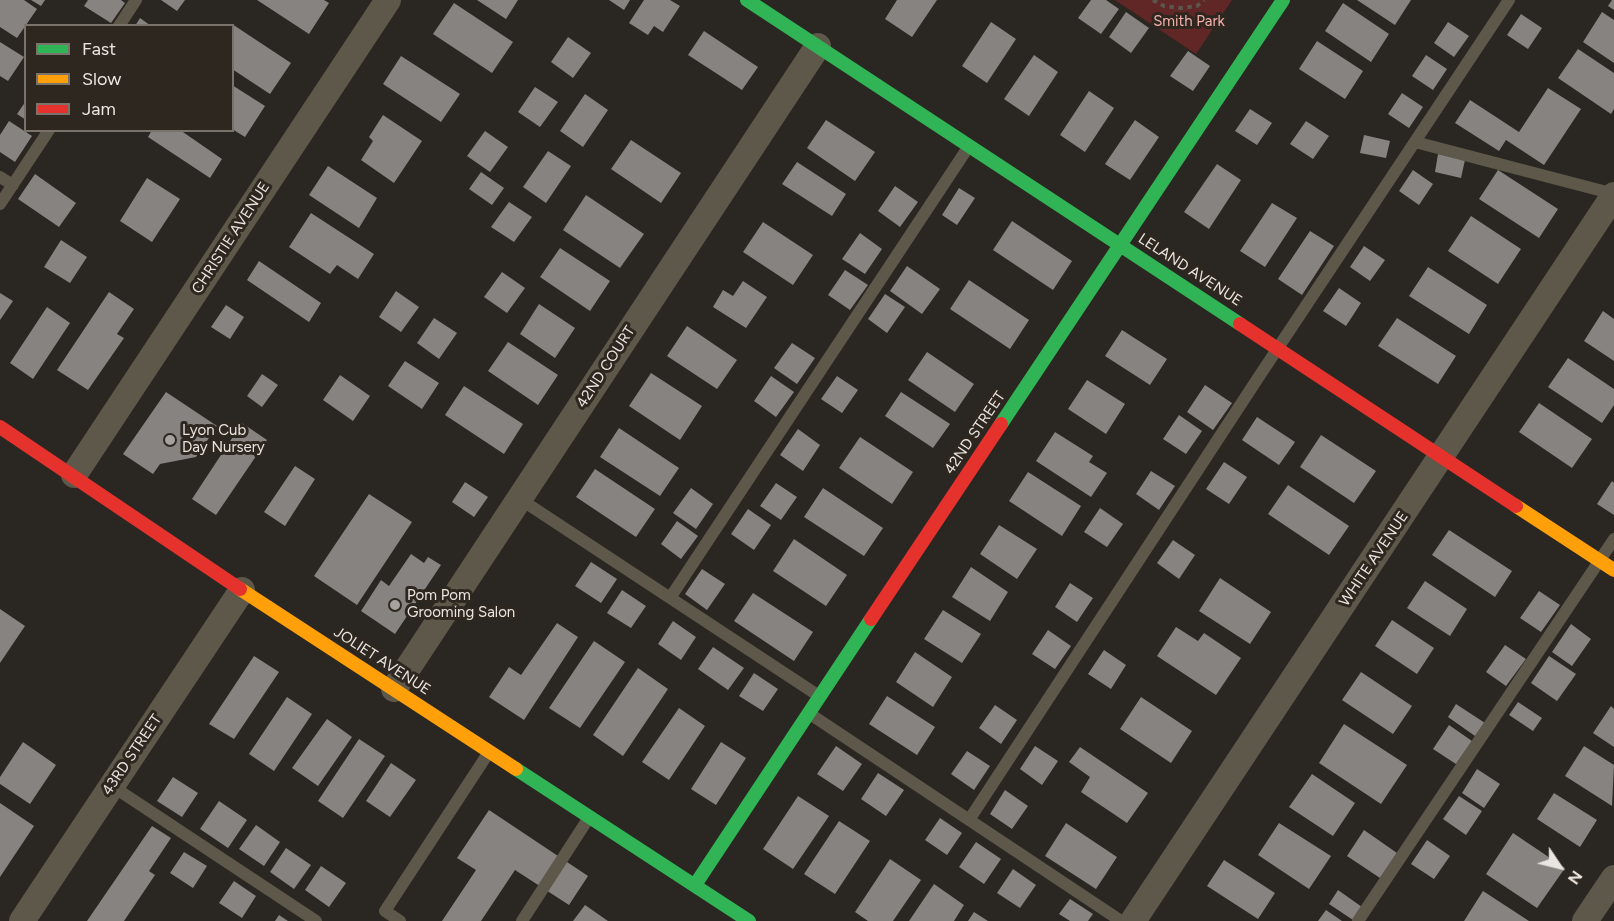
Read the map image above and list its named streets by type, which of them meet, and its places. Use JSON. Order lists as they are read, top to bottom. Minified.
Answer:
{"streets":{"street":["CHRISTIE AVENUE","LELAND AVENUE","42ND COURT","42ND STREET","WHITE AVENUE","JOLIET AVENUE","43RD STREET"]},"crossings":[["CHRISTIE AVENUE","JOLIET AVENUE"],["LELAND AVENUE","42ND COURT"],["LELAND AVENUE","42ND STREET"],["LELAND AVENUE","WHITE AVENUE"],["42ND COURT","JOLIET AVENUE"],["42ND STREET","JOLIET AVENUE"],["JOLIET AVENUE","43RD STREET"]],"parks":["Smith Park"],"places":["Lyon Cub Day Nursery","Pom Pom Grooming Salon"],"legend":["Fast","Slow","Jam"],"north":"bottom right"}
